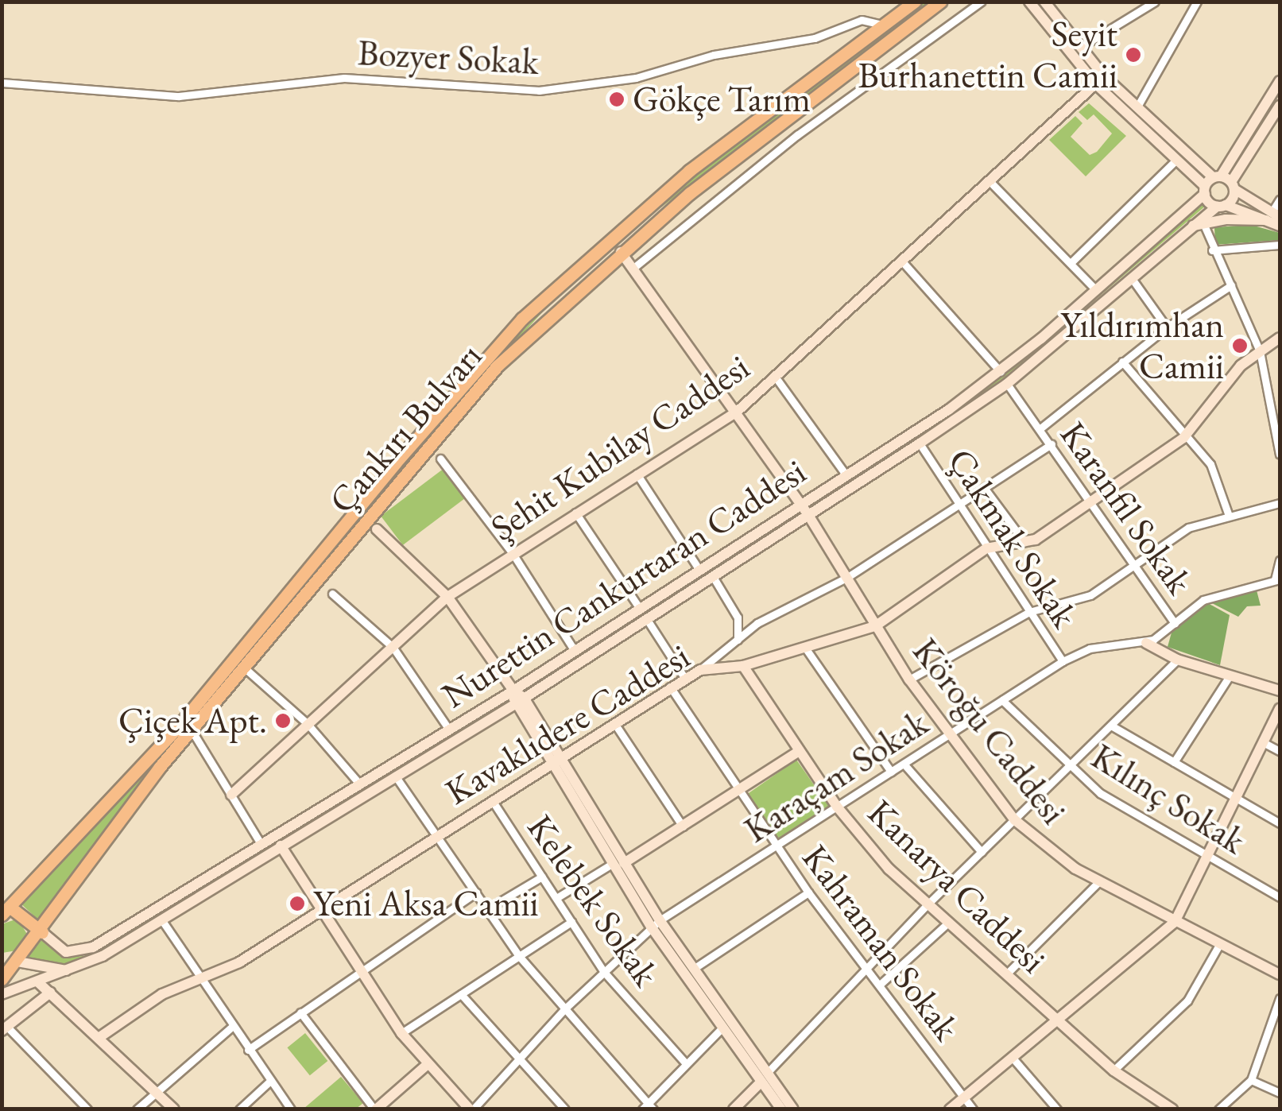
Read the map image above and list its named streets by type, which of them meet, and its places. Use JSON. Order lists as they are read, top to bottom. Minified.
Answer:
{"streets":{"highway":["Çankırı Bulvarı"],"street":["Bozyer Sokak","Şehit Kubilay Caddesi","Karanfil Sokak","Çakmak Sokak","Nurettin Cankurtaran Caddesi","Kavaklıdere Caddesi","Köroğu Caddesi","Karaçam Sokak","Kılınç Sokak","Kanarya Caddesi","Kelebek Sokak","Kahraman Sokak"]},"crossings":[["Bozyer Sokak","Çankırı Bulvarı"],["Çankırı Bulvarı","Nurettin Cankurtaran Caddesi"],["Çankırı Bulvarı","Köroğu Caddesi"],["Şehit Kubilay Caddesi","Köroğu Caddesi"],["Karanfil Sokak","Nurettin Cankurtaran Caddesi"],["Karanfil Sokak","Kavaklıdere Caddesi"],["Karanfil Sokak","Karaçam Sokak"],["Çakmak Sokak","Nurettin Cankurtaran Caddesi"],["Çakmak Sokak","Kavaklıdere Caddesi"],["Çakmak Sokak","Karaçam Sokak"],["Nurettin Cankurtaran Caddesi","Köroğu Caddesi"],["Kavaklıdere Caddesi","Köroğu Caddesi"],["Kavaklıdere Caddesi","Kanarya Caddesi"],["Kavaklıdere Caddesi","Kelebek Sokak"],["Kavaklıdere Caddesi","Kahraman Sokak"],["Köroğu Caddesi","Karaçam Sokak"],["Karaçam Sokak","Kılınç Sokak"],["Karaçam Sokak","Kanarya Caddesi"],["Karaçam Sokak","Kelebek Sokak"],["Karaçam Sokak","Kahraman Sokak"]],"places":["Seyit Burhanettin Camii","Gökçe Tarım","Yıldırımhan Camii","Çiçek Apt.","Yeni Aksa Camii"]}
